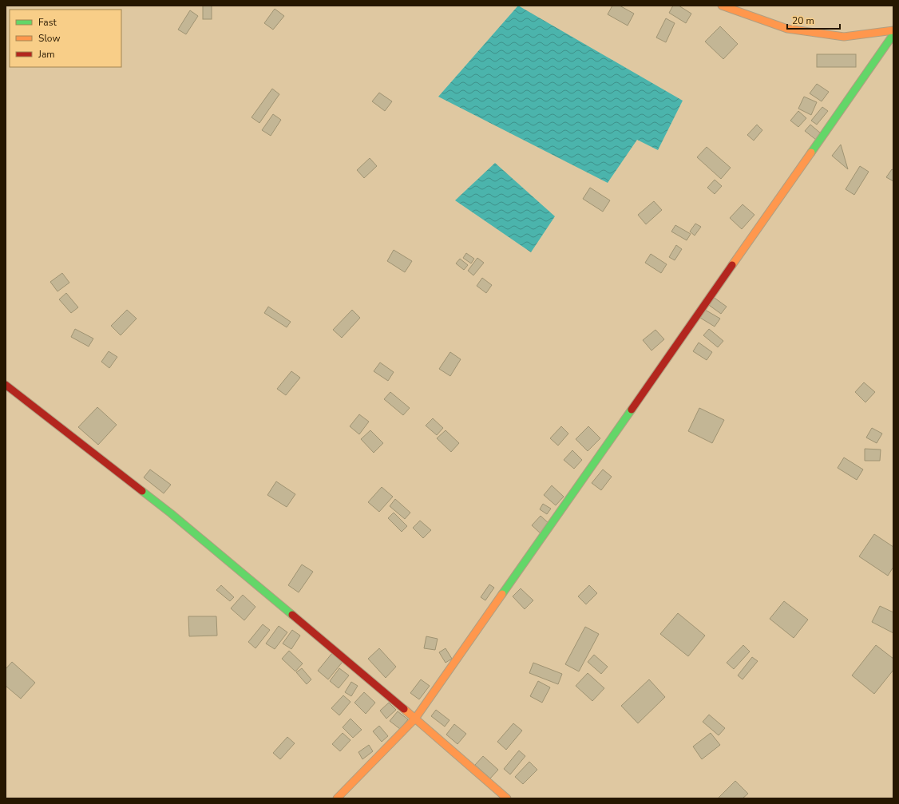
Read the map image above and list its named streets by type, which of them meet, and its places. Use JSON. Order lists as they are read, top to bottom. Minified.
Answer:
{"legend":["Fast","Slow","Jam"],"scale_bar":"20 m"}
